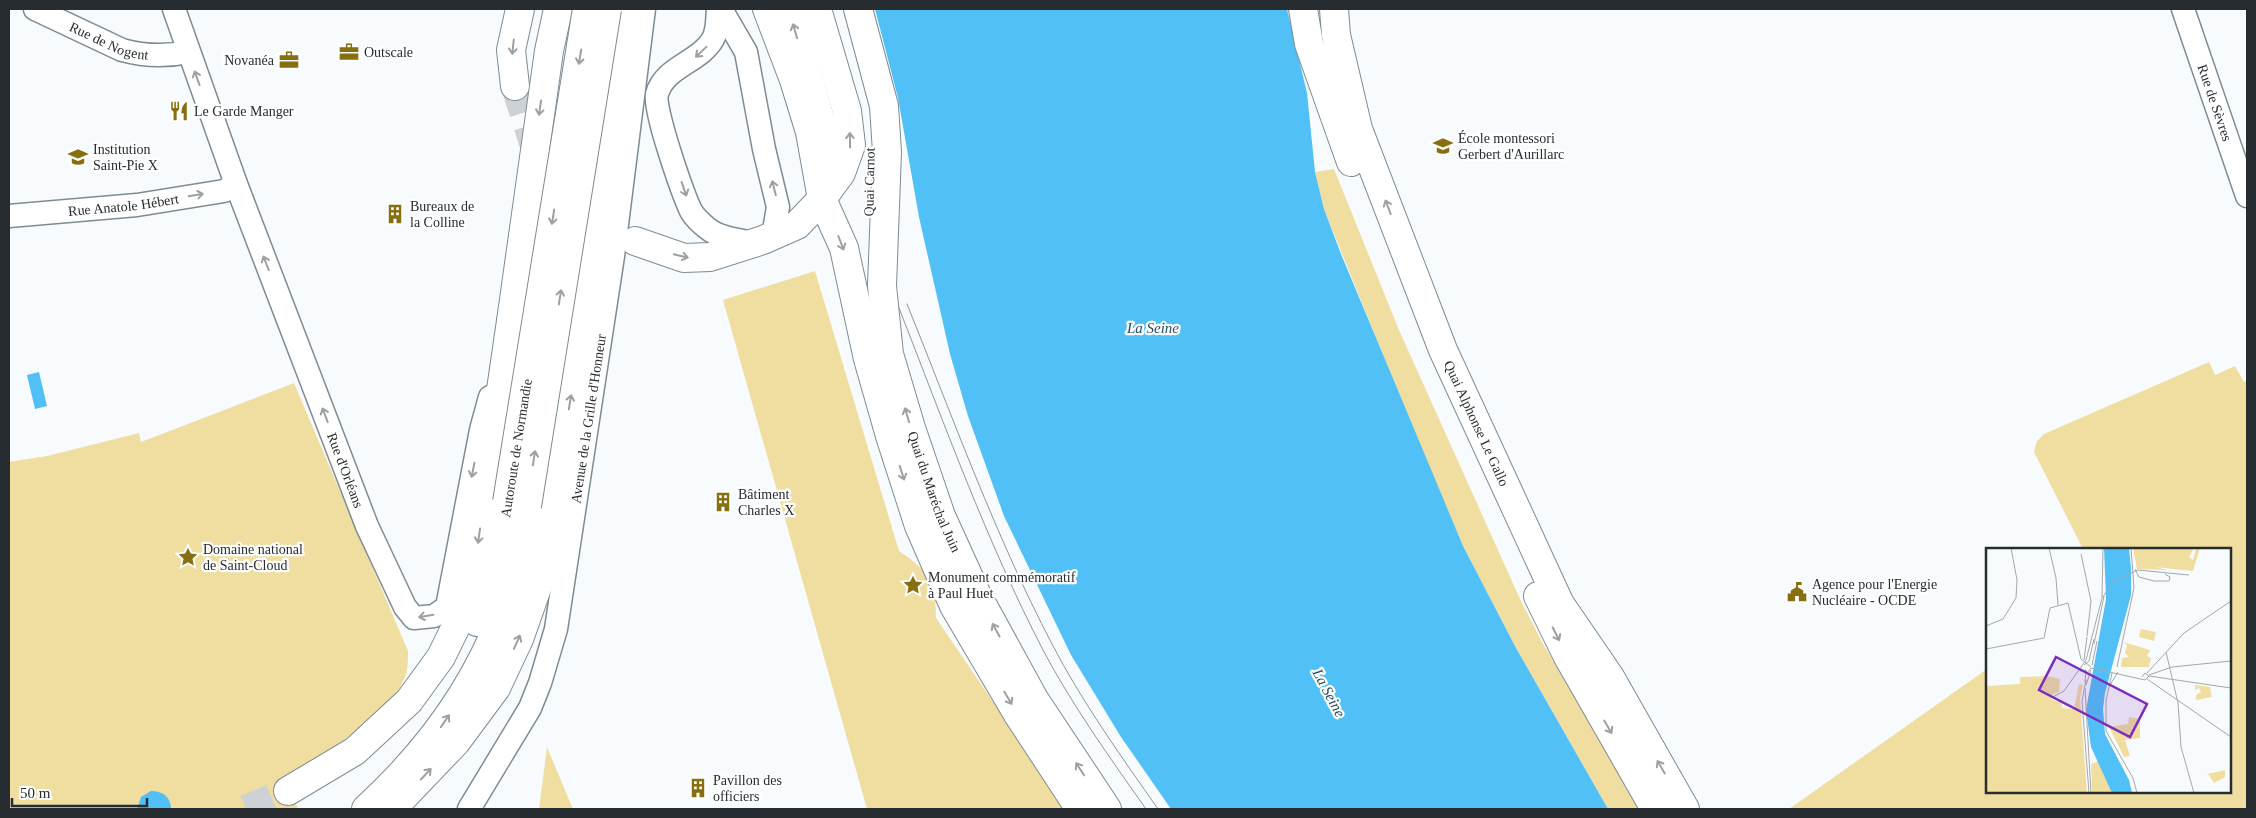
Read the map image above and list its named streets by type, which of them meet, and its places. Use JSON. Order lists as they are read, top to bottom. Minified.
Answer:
{"streets":{"main road":["Quai Carnot","Quai Alphonse Le Gallo","Autoroute de Normandie","Quai du Maréchal Juin"],"street":["Rue de Nogent","Rue de Sèvres","Rue Anatole Hébert","Avenue de la Grille d'Honneur","Rue d'Orléans"]},"crossings":[["Rue de Nogent","Rue d'Orléans"],["Quai Carnot","Quai du Maréchal Juin"],["Rue Anatole Hébert","Rue d'Orléans"],["Autoroute de Normandie","Rue d'Orléans"]],"one_way":["Rue Anatole Hébert"],"water":["La Seine"],"places":{"office":["Outscale","Novanéa"],"restaurant":["Le Garde Manger"],"school or university":["École montessori Gerbert d'Aurillarc","Institution Saint-Pie X"],"building":["Bureaux de la Colline","Bâtiment Charles X","Pavillon des officiers"],"place":["Domaine national de Saint-Cloud","Monument commémoratif à Paul Huet"],"public building":["Agence pour l'Energie Nucléaire - OCDE"]},"scale_bar":"50 m"}
